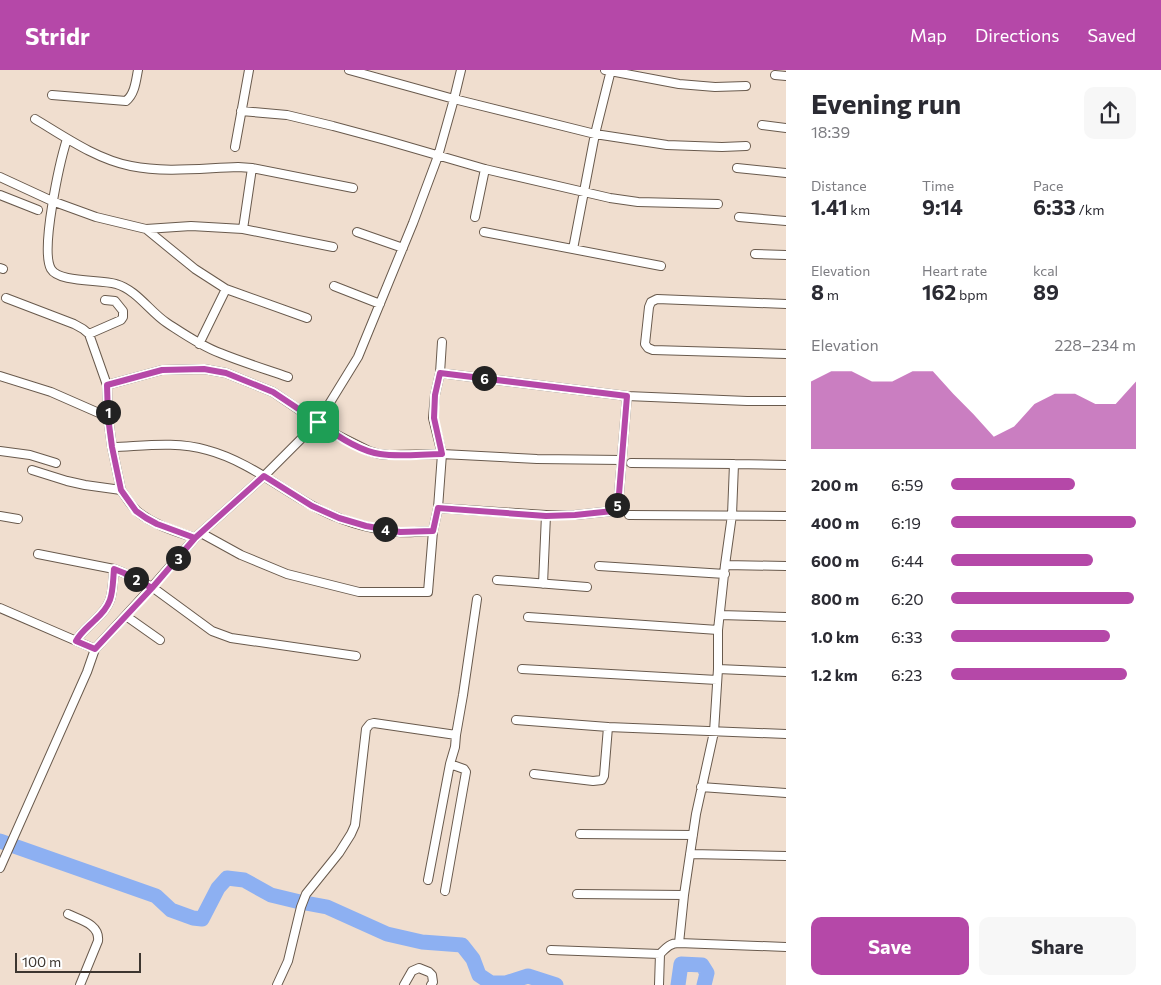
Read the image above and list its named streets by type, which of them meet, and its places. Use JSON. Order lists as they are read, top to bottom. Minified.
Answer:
{"scale_bar":"100 m","page":{"header":"Stridr","nav":["Map","Directions","Saved"],"heading":["Evening run","18:39"],"stats":[["Distance","1.41 km"],["Time","9:14"],["Pace","6:33 /km"],["Elevation","8 m"],["Heart rate","162 bpm"],["kcal","89"]],"chart":["Elevation","228–234 m"],"pins":["6","1","5","4","3","2"],"list":[{"name":"200 m","note":"6:59"},{"name":"400 m","note":"6:19"},{"name":"600 m","note":"6:44"},{"name":"800 m","note":"6:20"},{"name":"1.0 km","note":"6:33"},{"name":"1.2 km","note":"6:23"}],"buttons":["Save","Share"],"scale":"100 m"}}
